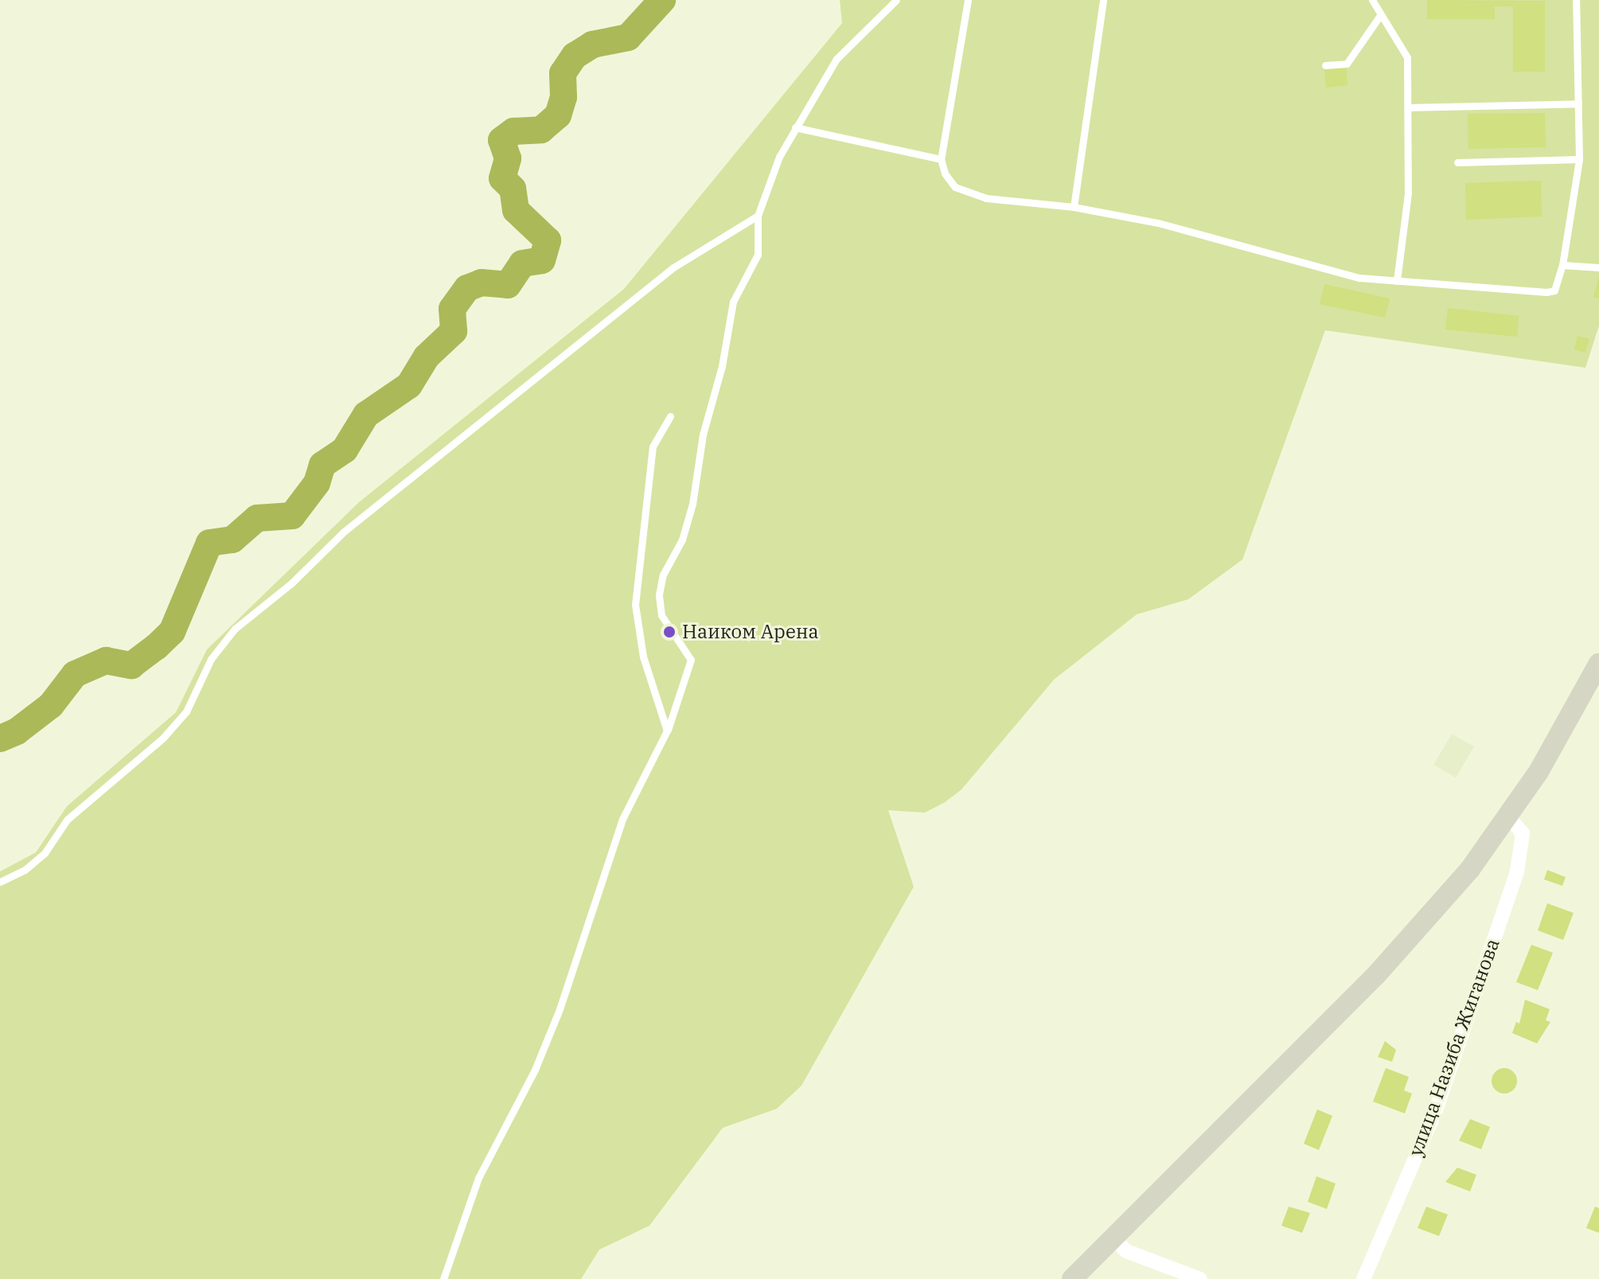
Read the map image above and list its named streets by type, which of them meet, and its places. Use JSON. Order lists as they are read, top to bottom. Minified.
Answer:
{"streets":{"street":["улица Назиба Жиганова"]},"places":["Наиком Арена"]}
